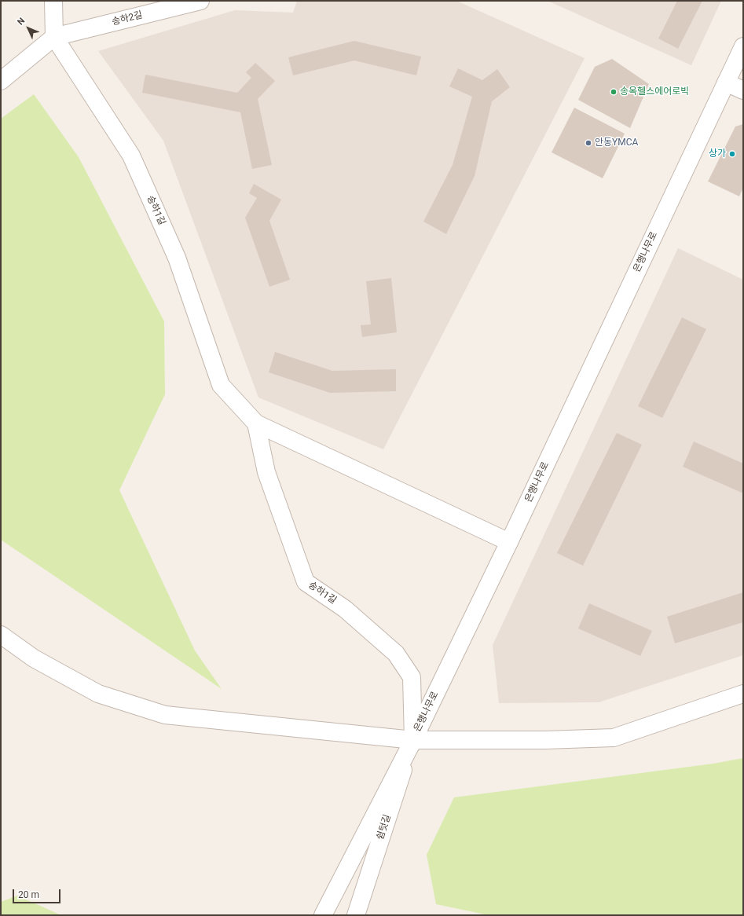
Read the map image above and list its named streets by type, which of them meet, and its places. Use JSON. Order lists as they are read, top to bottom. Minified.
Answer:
{"streets":{"street":["송하2길","송하1길","은행나무로","쉼텃길"]},"crossings":[["송하2길","송하1길"],["송하1길","은행나무로"],["송하1길","쉼텃길"],["은행나무로","쉼텃길"]],"places":["송옥헬스에어로빅","안동YMCA","상가"],"scale_bar":"20 m","north":"top left"}
